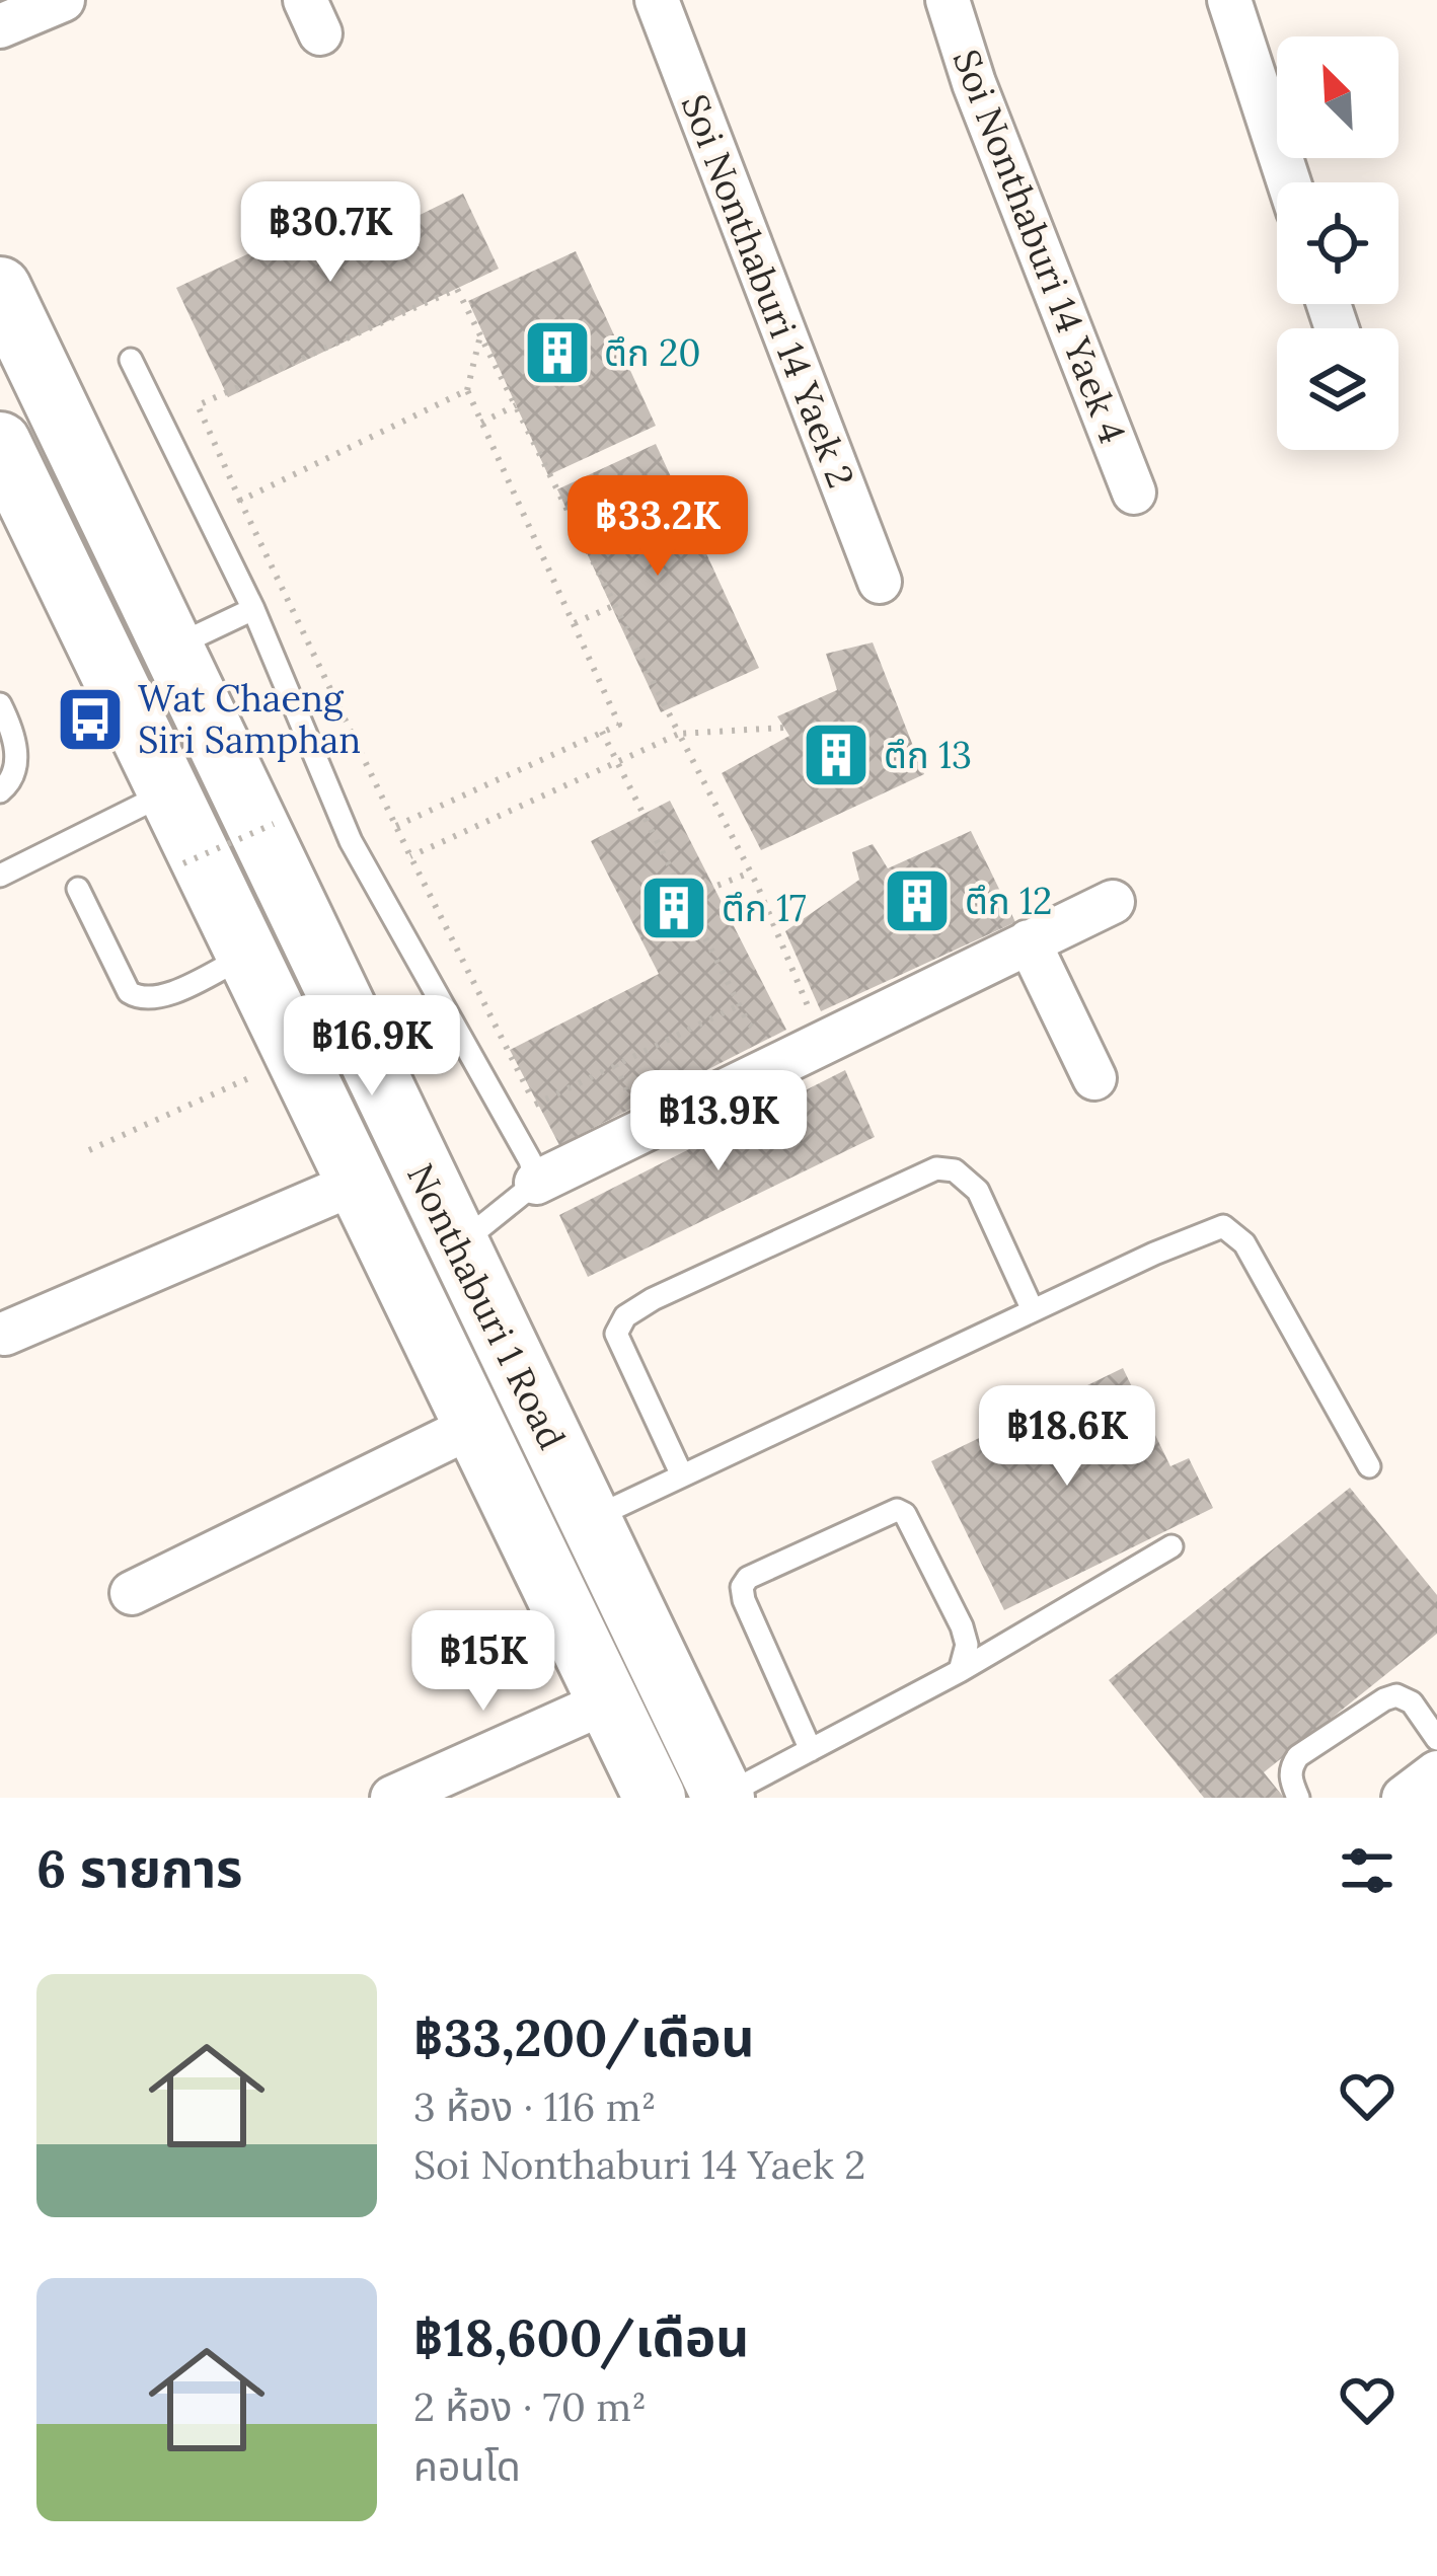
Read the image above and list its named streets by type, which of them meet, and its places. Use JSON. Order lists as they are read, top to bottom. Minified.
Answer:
{"streets":{"main road":["Nonthaburi 1 Road"],"street":["Soi Nonthaburi 14 Yaek 4","Soi Nonthaburi 14 Yaek 2"]},"places":{"building":["ตึก 20","ตึก 13","ตึก 12","ตึก 17"],"bus stop":["Wat Chaeng Siri Samphan"]},"north":"top left","page":{"price":["฿30.7K","฿33.2K","฿16.9K","฿13.9K","฿18.6K","฿15K"],"heading":"6 รายการ","list":[{"name":"฿33,200/เดือน","note":"3 ห้อง · 116 m² · Soi Nonthaburi 14 Yaek 2"},{"name":"฿18,600/เดือน","note":"2 ห้อง · 70 m² · คอนโด"}]}}
